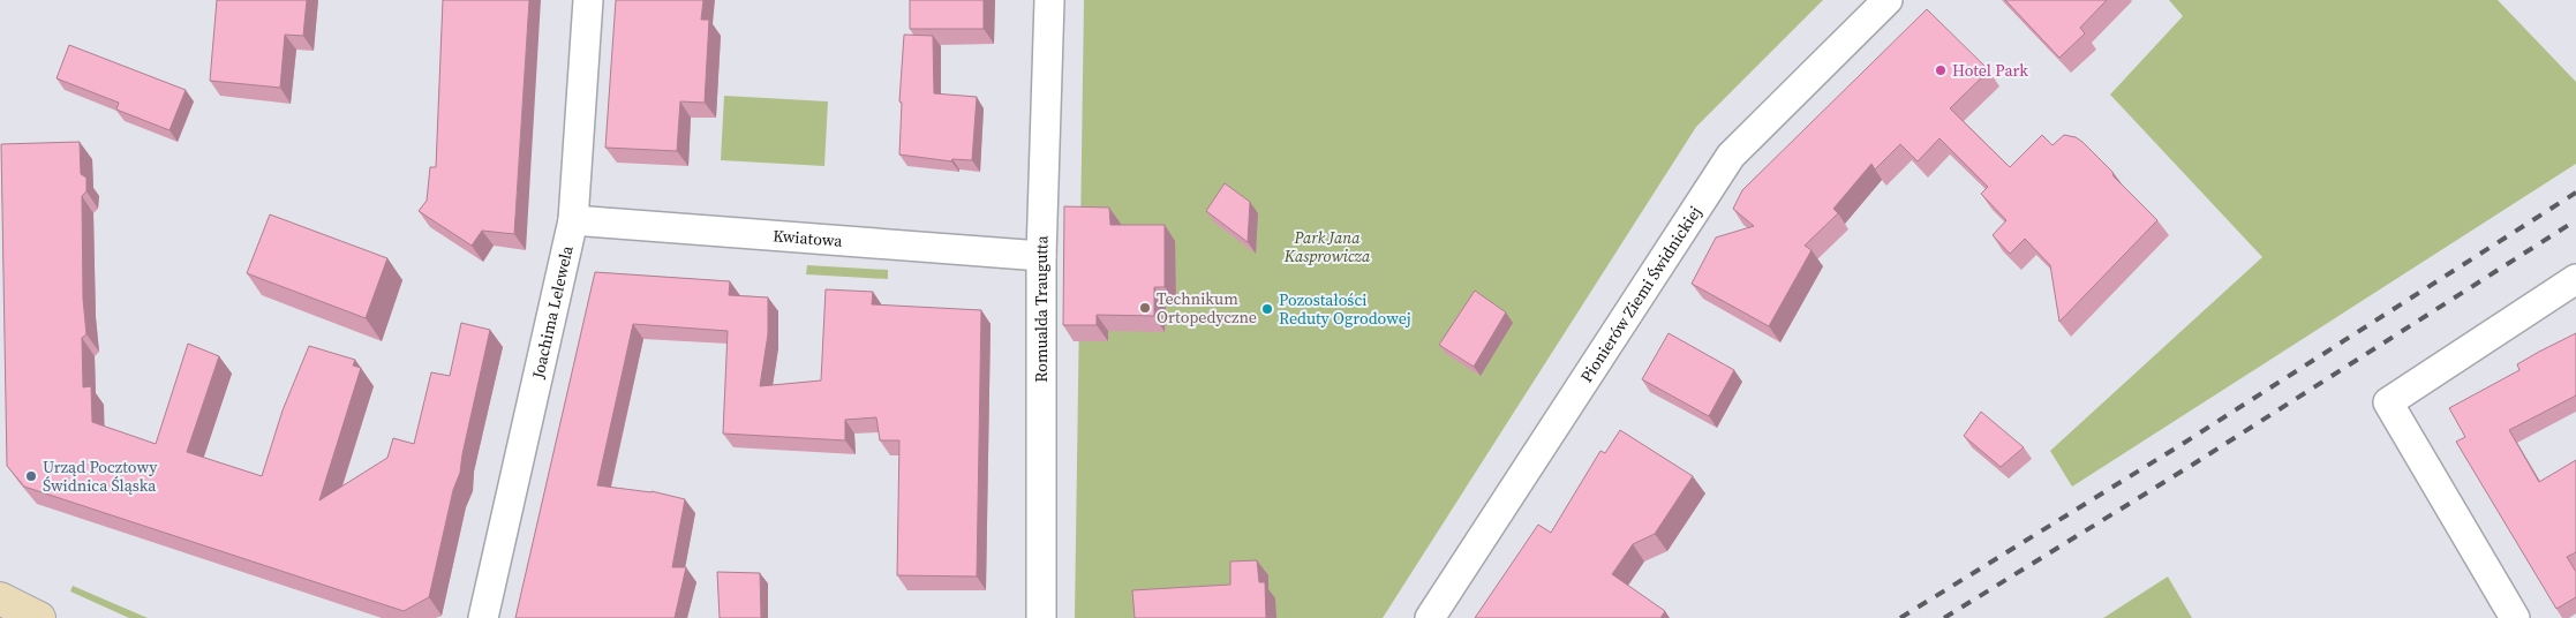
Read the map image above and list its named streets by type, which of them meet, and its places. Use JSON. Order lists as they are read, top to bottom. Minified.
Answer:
{"streets":{"street":["Kwiatowa","Pionierów Ziemi Świdnickiej","Romualda Traugutta","Joachima Lelewela"]},"crossings":[["Kwiatowa","Romualda Traugutta"],["Kwiatowa","Joachima Lelewela"]],"parks":["Park Jana Kasprowicza"],"places":["Hotel Park","Technikum Ortopedyczne","Pozostałości Reduty Ogrodowej","Urząd Pocztowy Świdnica Śląska"]}
